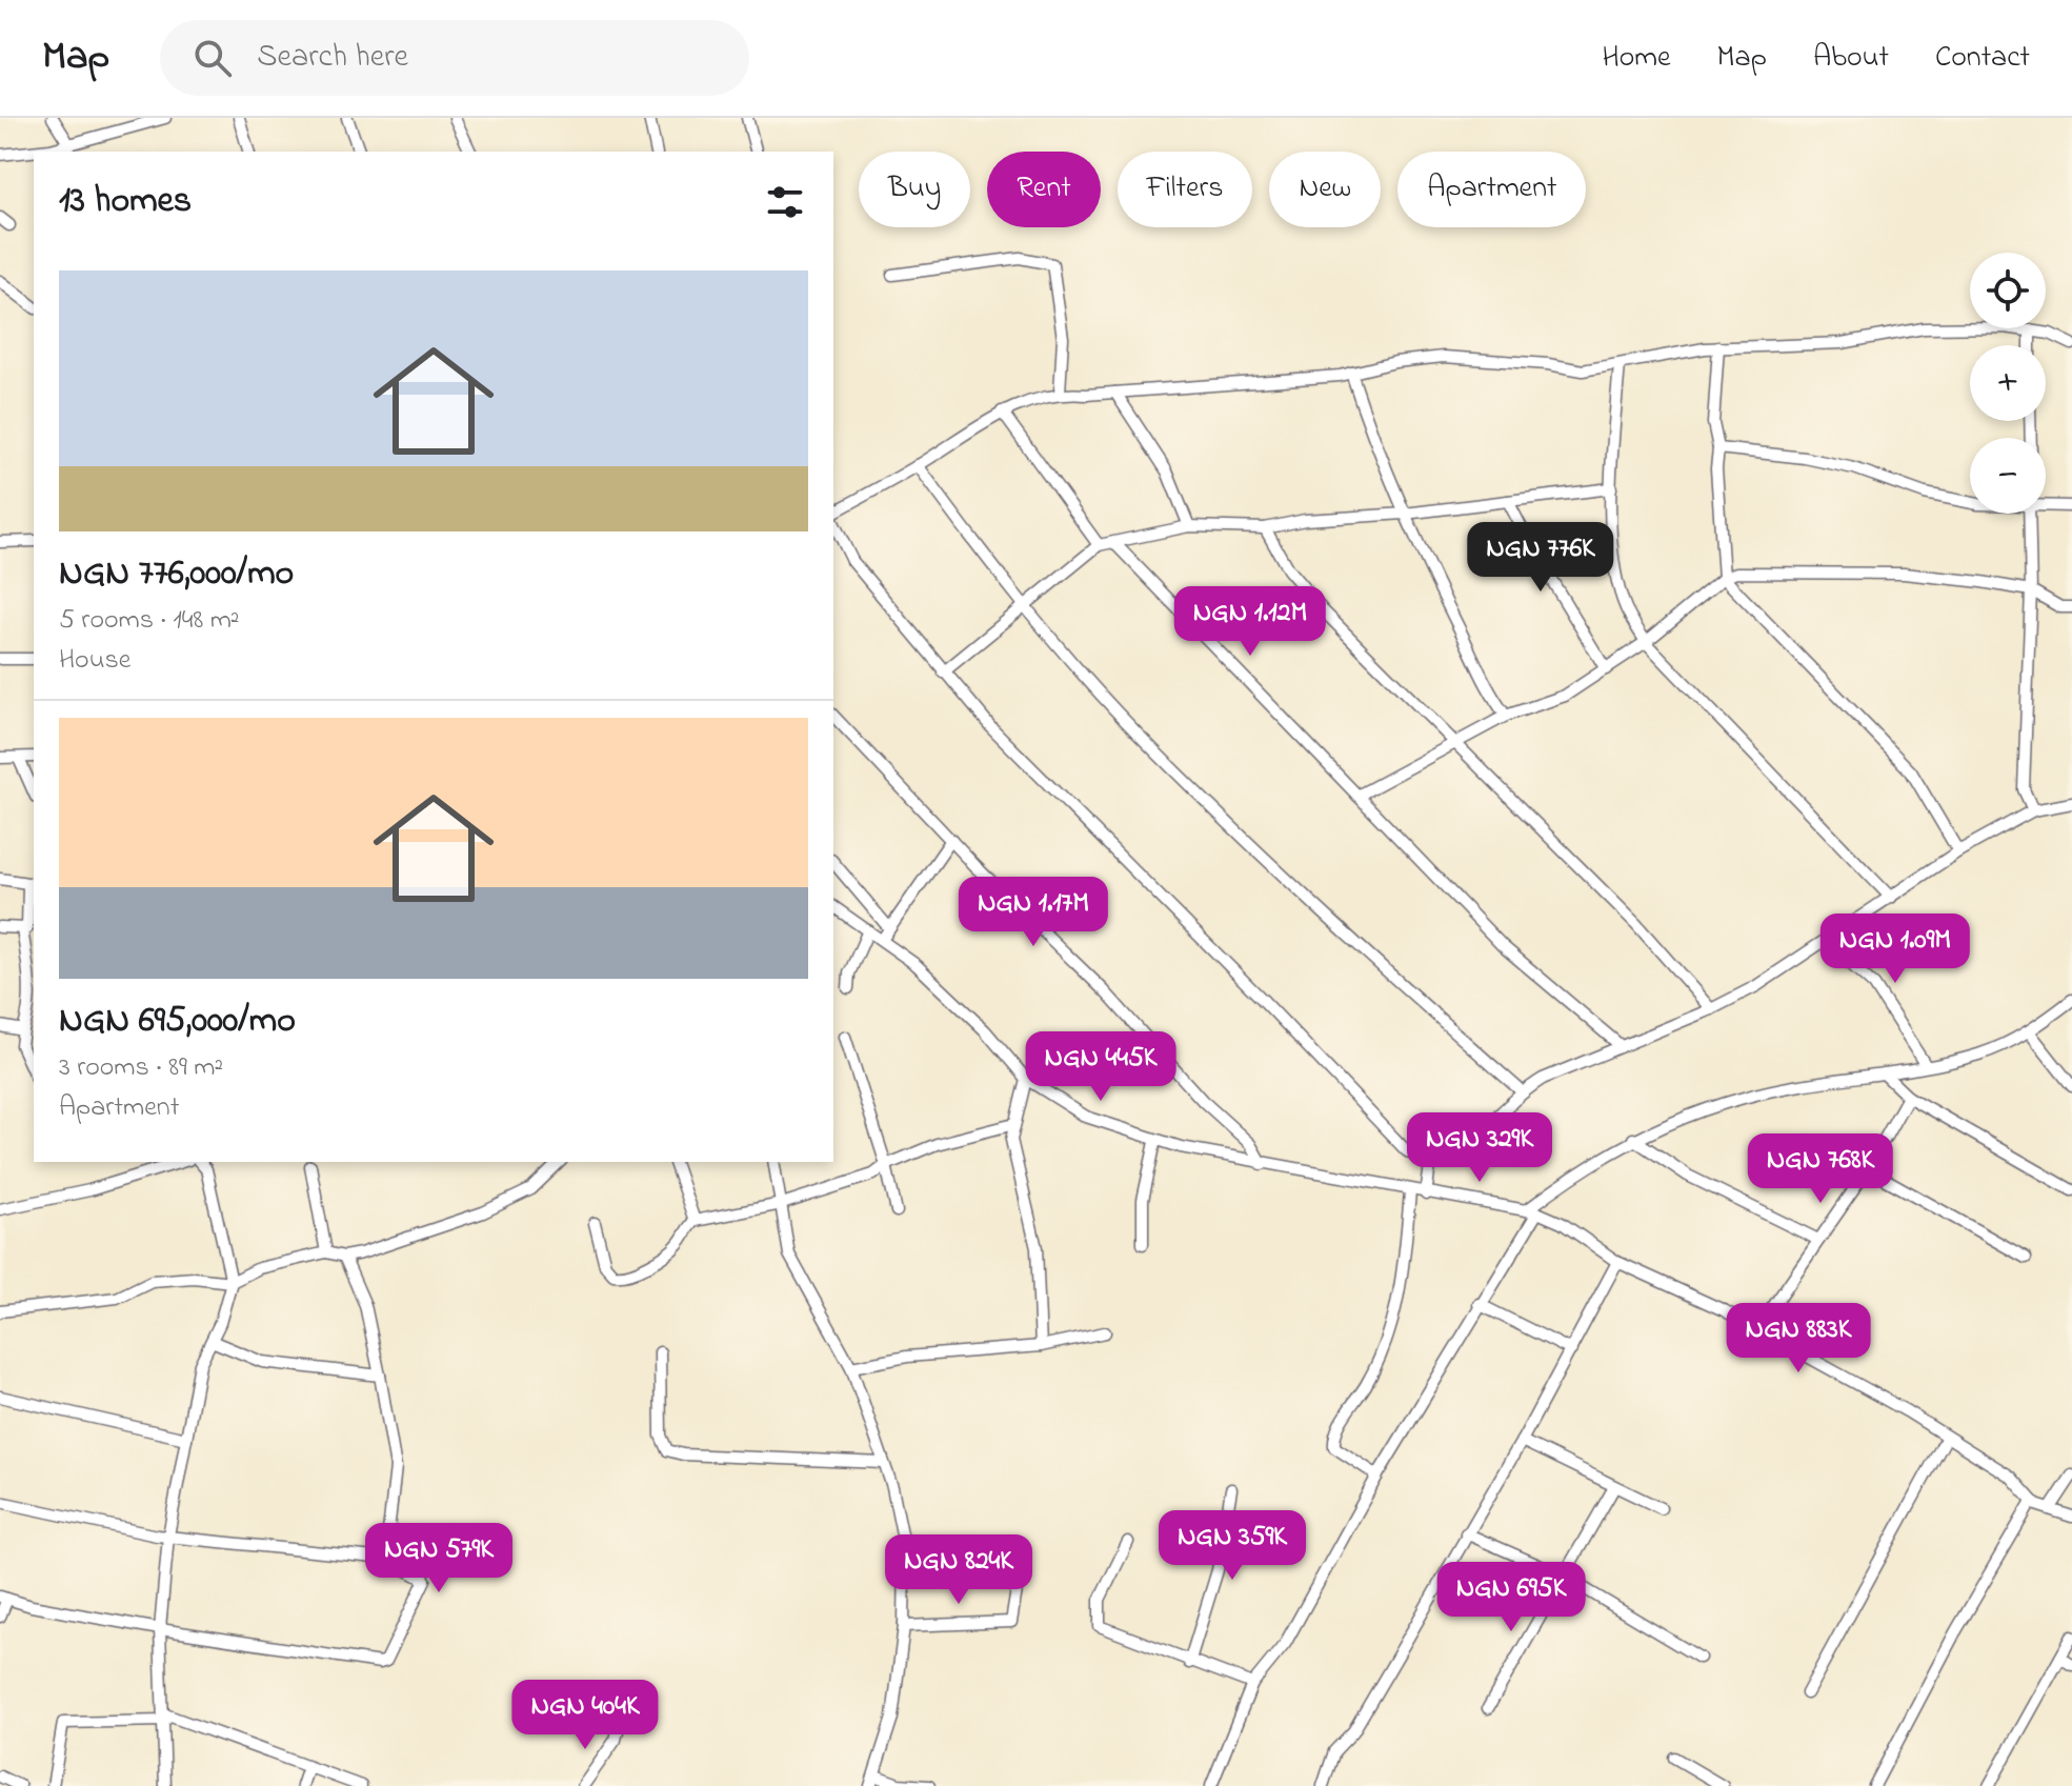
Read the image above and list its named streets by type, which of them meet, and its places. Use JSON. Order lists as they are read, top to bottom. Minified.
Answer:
{"page":{"header":"Map","search":"Search here","nav":["Home","Map","About","Contact"],"chip":["Buy","Rent","Filters","New","Apartment"],"heading":"13 homes","map_buttons":["+","−"],"list":[{"name":"NGN 776,000/mo","note":"5 rooms · 148 m² · House"},{"name":"NGN 695,000/mo","note":"3 rooms · 89 m² · Apartment"}],"price":["NGN 776K","NGN 1.12M","NGN 1.17M","NGN 1.09M","NGN 445K","NGN 329K","NGN 768K","NGN 883K","NGN 359K","NGN 579K","NGN 824K","NGN 695K","NGN 404K"]}}
